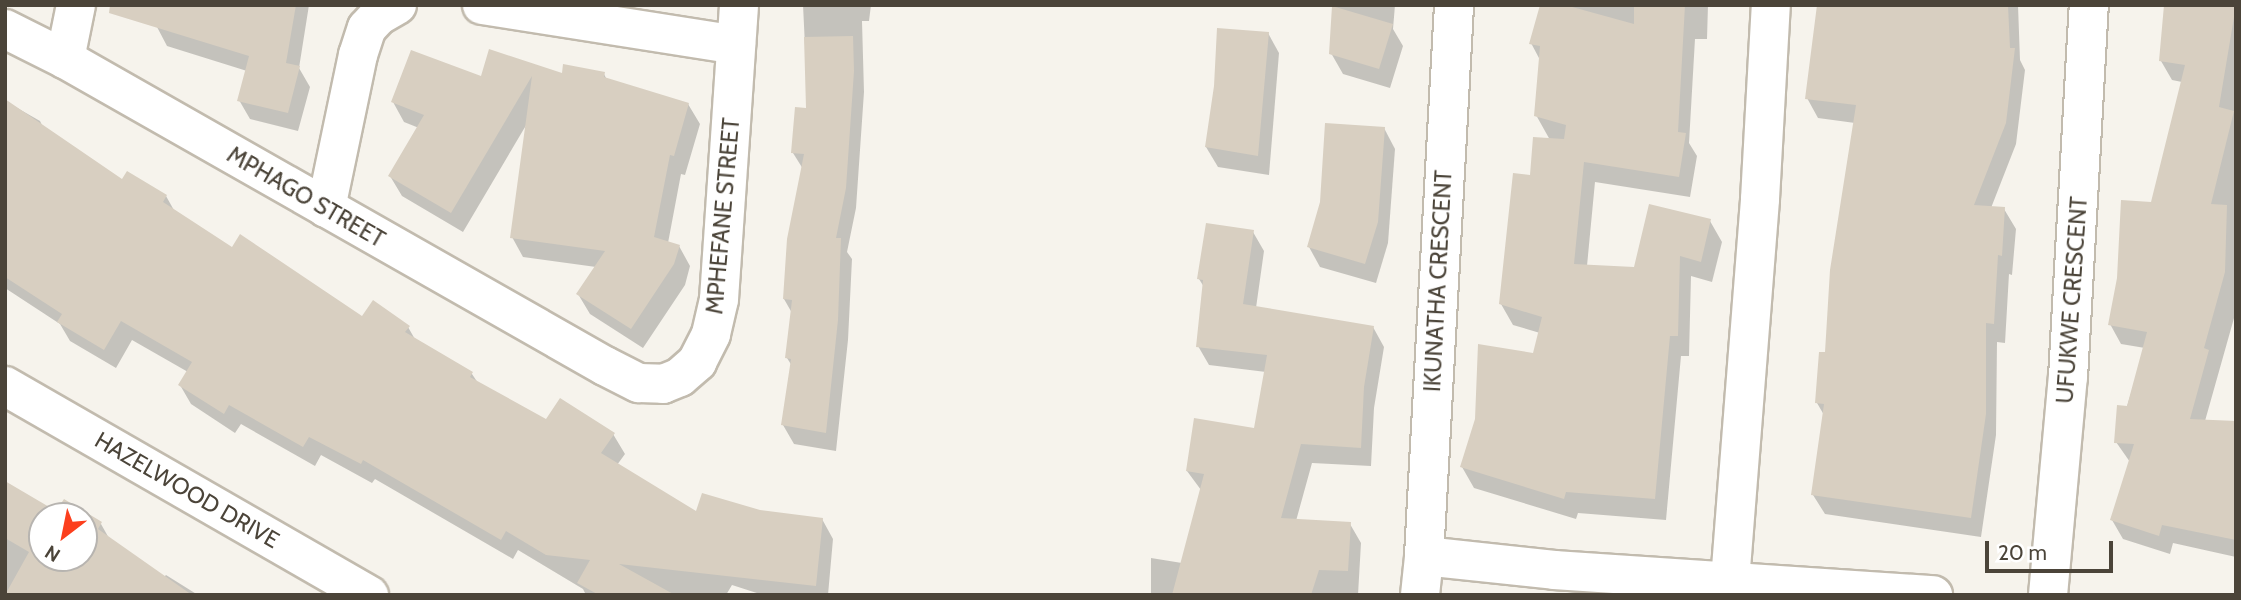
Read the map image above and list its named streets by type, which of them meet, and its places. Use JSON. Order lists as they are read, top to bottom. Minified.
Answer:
{"streets":{"street":["MPHAGO STREET","MPHEFANE STREET","IKUNATHA CRESCENT","UFUKWE CRESCENT","HAZELWOOD DRIVE"]},"crossings":[["MPHAGO STREET","MPHEFANE STREET"]],"scale_bar":"20 m","north":"bottom left"}
